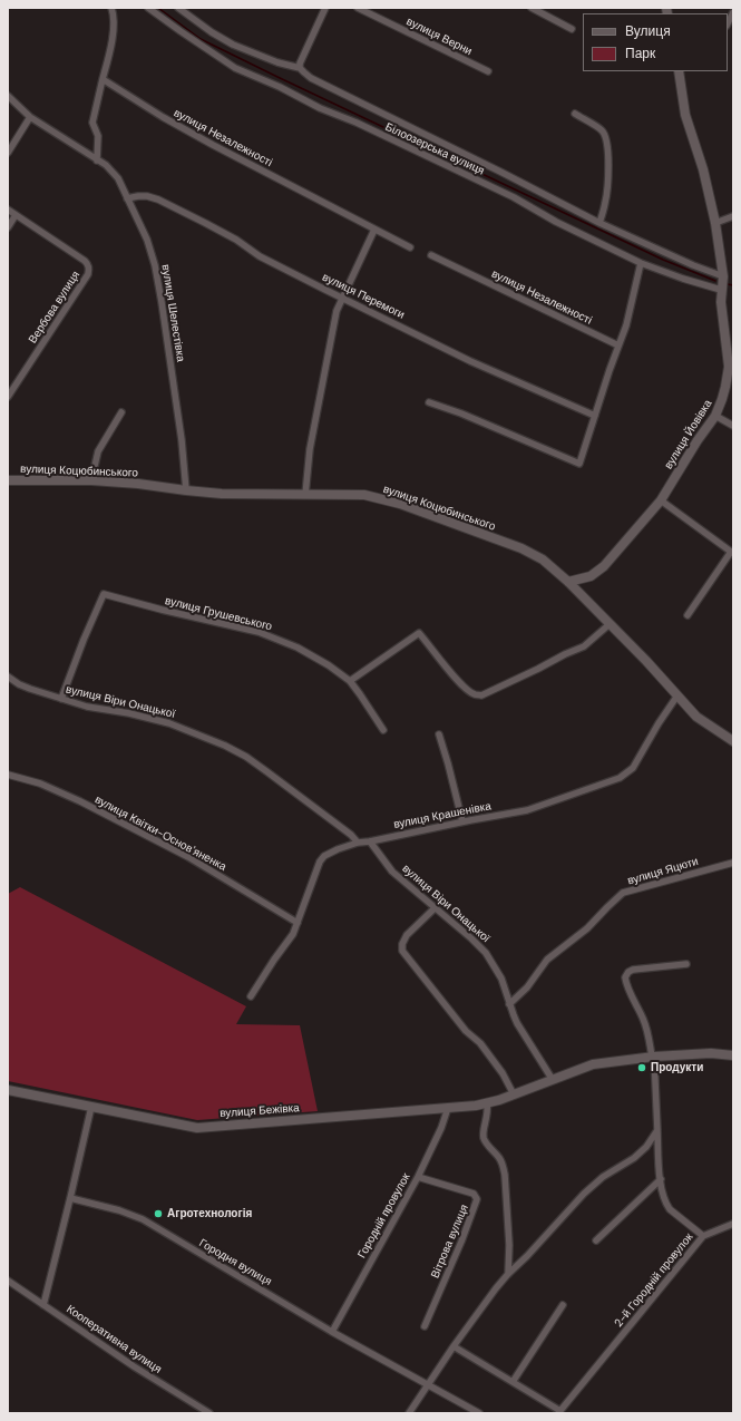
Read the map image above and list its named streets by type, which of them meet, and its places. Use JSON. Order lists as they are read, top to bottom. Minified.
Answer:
{"streets":{"street":["вулиця Верни","вулиця Незалежності","Білоозерська вулиця","вулиця Перемоги","Вербова вулиця","вулиця Шелестівка","вулиця Йовівка","вулиця Коцюбинського","вулиця Грушевського","вулиця Віри Онацької","вулиця Крашенівка","вулиця Квітки-Основʼяненка","вулиця Яцюти","вулиця Бежівка","Городній провулок","Вітрова вулиця","Городня вулиця","2-й Городній провулок","Кооперативна вулиця"]},"crossings":[["Білоозерська вулиця","вулиця Йовівка"],["вулиця Перемоги","вулиця Шелестівка"],["вулиця Шелестівка","вулиця Коцюбинського"],["вулиця Йовівка","вулиця Коцюбинського"],["вулиця Коцюбинського","вулиця Крашенівка"],["вулиця Грушевського","вулиця Віри Онацької"],["вулиця Віри Онацької","вулиця Крашенівка"],["вулиця Віри Онацької","вулиця Яцюти"],["вулиця Віри Онацької","вулиця Бежівка"],["вулиця Крашенівка","вулиця Квітки-Основʼяненка"],["вулиця Бежівка","Городній провулок"],["Городній провулок","Вітрова вулиця"],["Городній провулок","Городня вулиця"]],"places":["Продукти","Агротехнологія"],"legend":["Вулиця","Парк"]}
